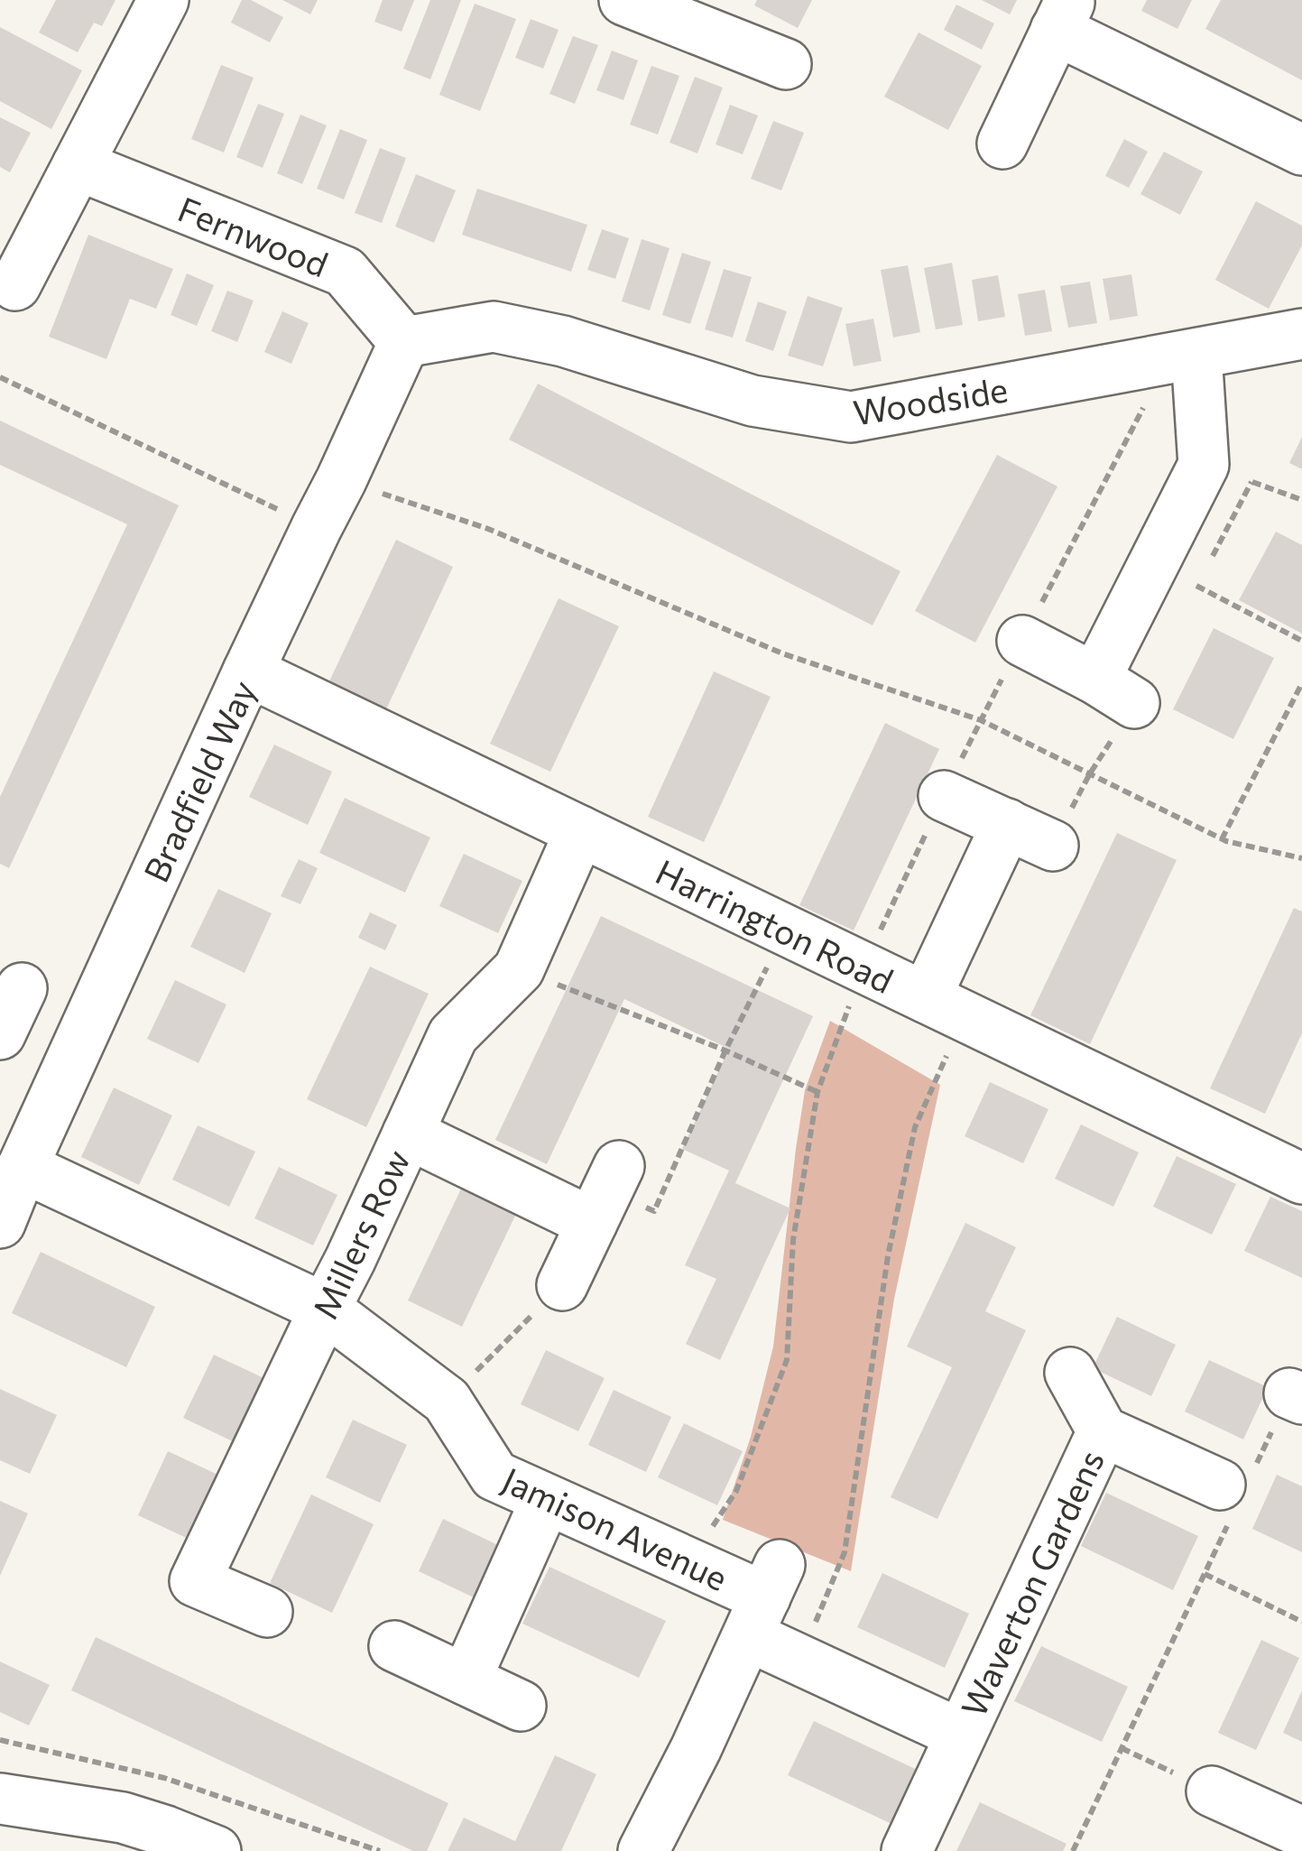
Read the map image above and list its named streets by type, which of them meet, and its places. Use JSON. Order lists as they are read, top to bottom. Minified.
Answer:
{"streets":{"street":["Fernwood","Woodside","Bradfield Way","Harrington Road","Millers Row","Jamison Avenue","Waverton Gardens"]},"crossings":[["Fernwood","Woodside"],["Fernwood","Bradfield Way"],["Woodside","Bradfield Way"],["Bradfield Way","Harrington Road"],["Bradfield Way","Jamison Avenue"],["Harrington Road","Millers Row"],["Millers Row","Jamison Avenue"],["Jamison Avenue","Waverton Gardens"]]}
